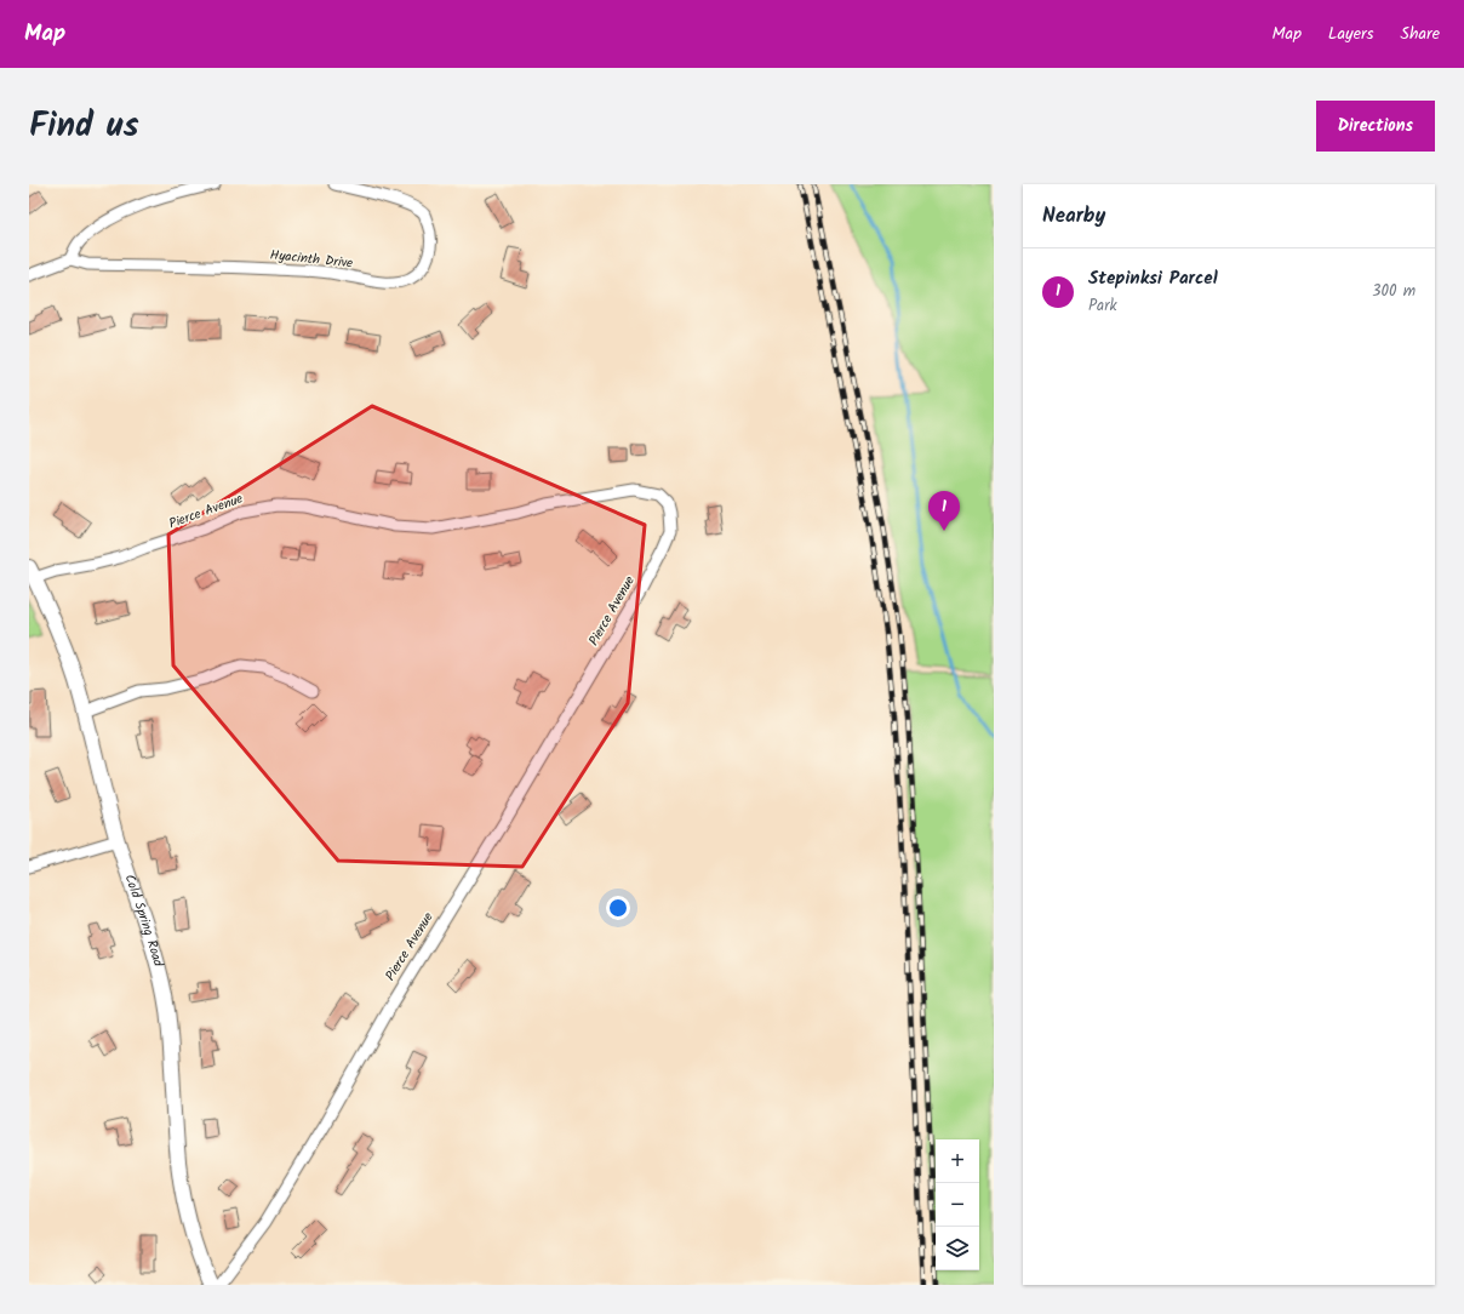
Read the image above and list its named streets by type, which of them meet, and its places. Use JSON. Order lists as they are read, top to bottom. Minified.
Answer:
{"streets":{"street":["Hyacinth Drive","Pierce Avenue","Cold Spring Road"]},"crossings":[["Pierce Avenue","Cold Spring Road"]],"page":{"header":"Map","nav":["Map","Layers","Share"],"title":"Find us","buttons":"Directions","heading":"Nearby","list":[{"mark":"1","name":"Stepinksi Parcel","note":"Park","value":"300 m"}],"pins":"1","map_buttons":["+","−"]}}
